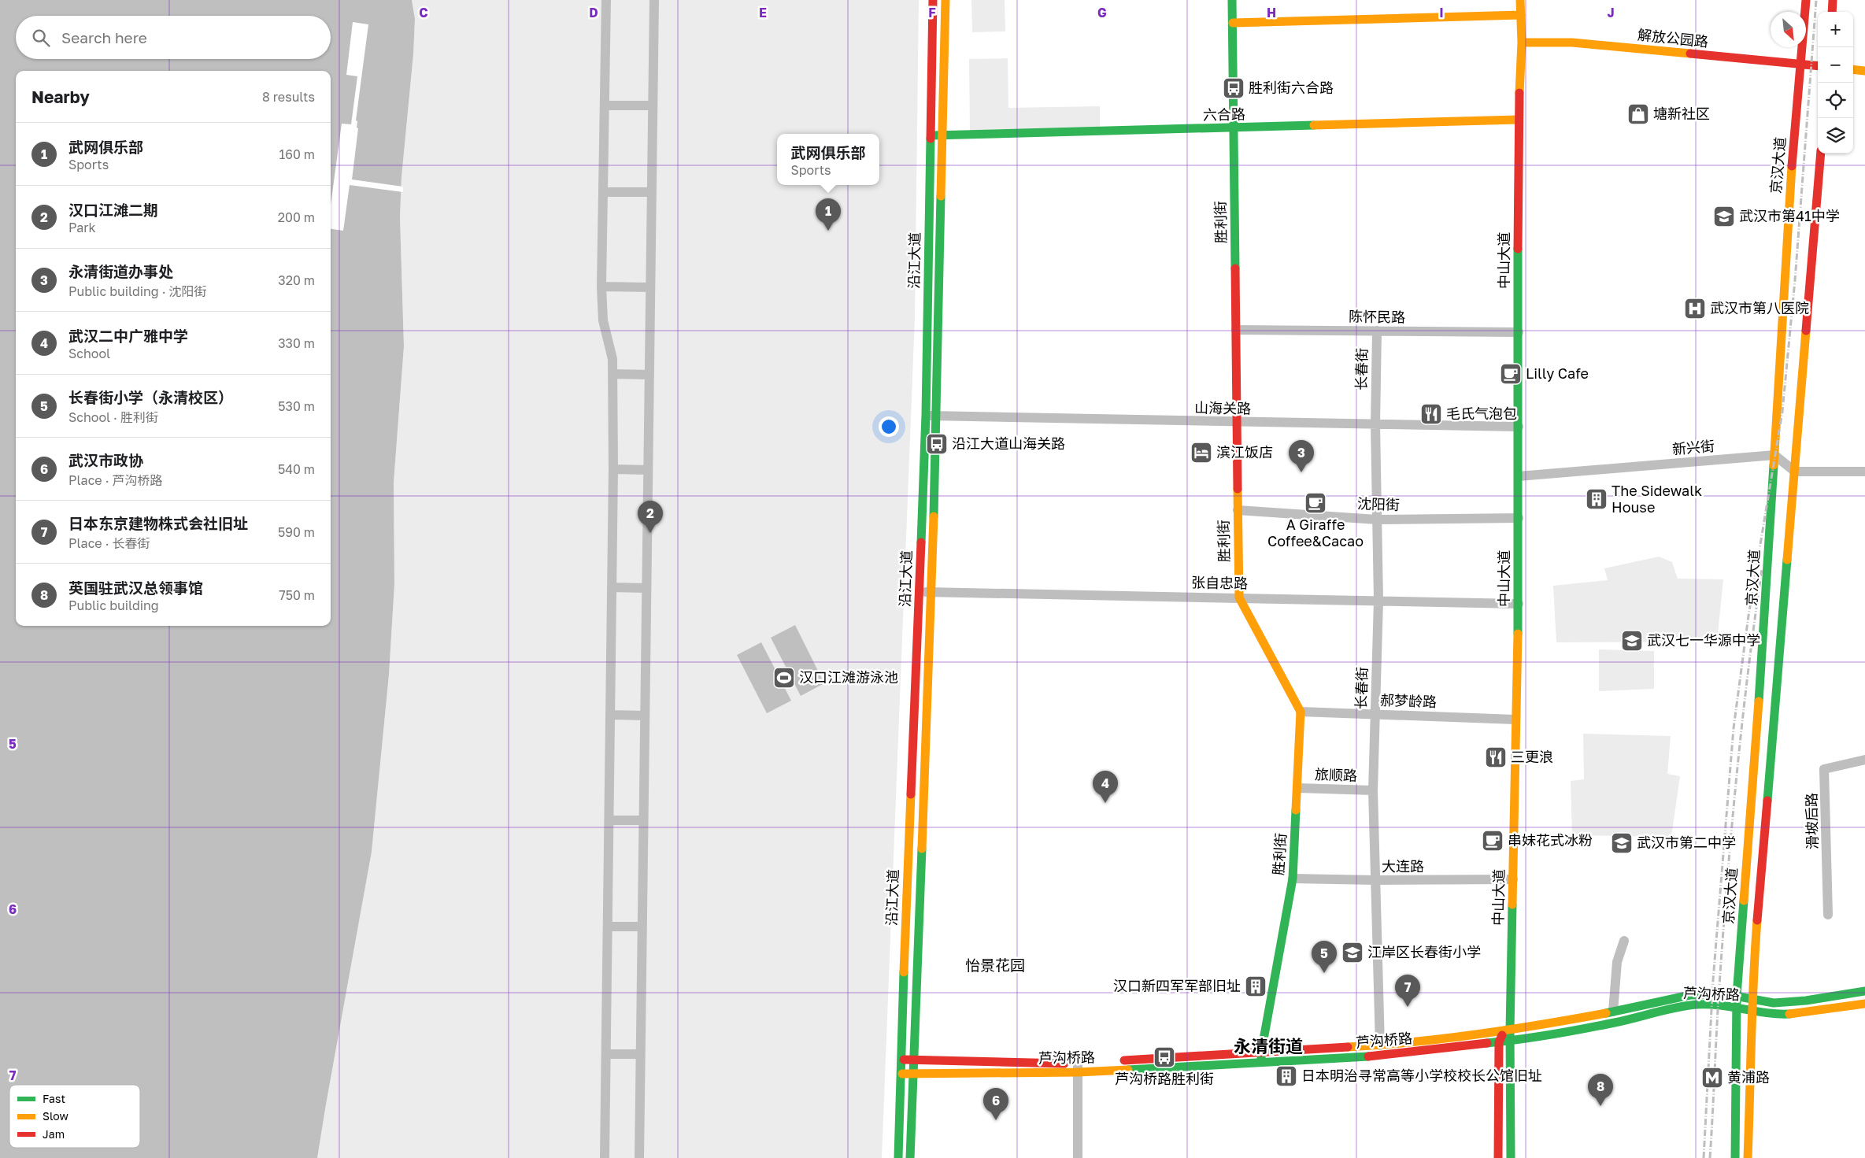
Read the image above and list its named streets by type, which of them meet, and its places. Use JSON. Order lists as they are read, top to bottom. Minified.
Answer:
{"streets":{"main road":["解放公园路","六合路","京汉大道","胜利街","沿江大道","中山大道","芦沟桥路"],"street":["陈怀民路","长春街","山海关路","新兴街","沈阳街","张自忠路","郝梦龄路","旅顺路","滑坡后路","大连路"]},"crossings":[["解放公园路","京汉大道"],["解放公园路","中山大道"],["六合路","胜利街"],["六合路","沿江大道"],["六合路","中山大道"],["京汉大道","新兴街"],["京汉大道","芦沟桥路"],["胜利街","陈怀民路"],["胜利街","山海关路"],["胜利街","沈阳街"],["胜利街","张自忠路"],["胜利街","郝梦龄路"],["胜利街","旅顺路"],["胜利街","大连路"],["胜利街","芦沟桥路"],["沿江大道","山海关路"],["沿江大道","张自忠路"],["沿江大道","芦沟桥路"],["中山大道","陈怀民路"],["中山大道","山海关路"],["中山大道","新兴街"],["中山大道","沈阳街"],["中山大道","张自忠路"],["中山大道","郝梦龄路"],["中山大道","大连路"],["中山大道","芦沟桥路"],["陈怀民路","长春街"],["长春街","山海关路"],["长春街","沈阳街"],["长春街","张自忠路"],["长春街","郝梦龄路"],["长春街","旅顺路"],["长春街","大连路"],["长春街","芦沟桥路"]],"districts":["怡景花园","永清街道"],"places":{"bus stop":["胜利街六合路","沿江大道山海关路","芦沟桥路胜利街"],"shop":["塘新社区"],"school or university":["武汉市第41中学","武汉七一华源中学","武汉市第二中学","江岸区长春街小学"],"hospital":["武汉市第八医院"],"cafe":["Lilly Cafe","A Giraffe Coffee&Cacao","串妹花式冰粉"],"restaurant":["毛氏气泡包","三更浪"],"hotel":["滨江饭店"],"building":["The Sidewalk House","汉口新四军军部旧址","日本明治寻常高等小学校校长公馆旧址"],"sports":["汉口江滩游泳池"],"metro station":["黄浦路"]},"legend":["Fast","Slow","Jam"],"north":"bottom right","page":{"map_buttons":["+","−"],"search":"Search here","heading":["Nearby","8 results"],"list":[{"mark":"1","name":"武网俱乐部","note":"Sports","value":"160 m"},{"mark":"2","name":"汉口江滩二期","note":"Park","value":"200 m"},{"mark":"3","name":"永清街道办事处","note":"Public building · 沈阳街","value":"320 m"},{"mark":"4","name":"武汉二中广雅中学","note":"School","value":"330 m"},{"mark":"5","name":"长春街小学（永清校区）","note":"School · 胜利街","value":"530 m"},{"mark":"6","name":"武汉市政协","note":"Place · 芦沟桥路","value":"540 m"},{"mark":"7","name":"日本东京建物株式会社旧址","note":"Place · 长春街","value":"590 m"},{"mark":"8","name":"英国驻武汉总领事馆","note":"Public building","value":"750 m"}],"popup":["武网俱乐部","Sports"],"pins":["1","3","2","4","5","7","8","6"]},"grid":{"columns":["C","D","E","F","G","H","I","J"],"rows":["5","6","7"]}}
